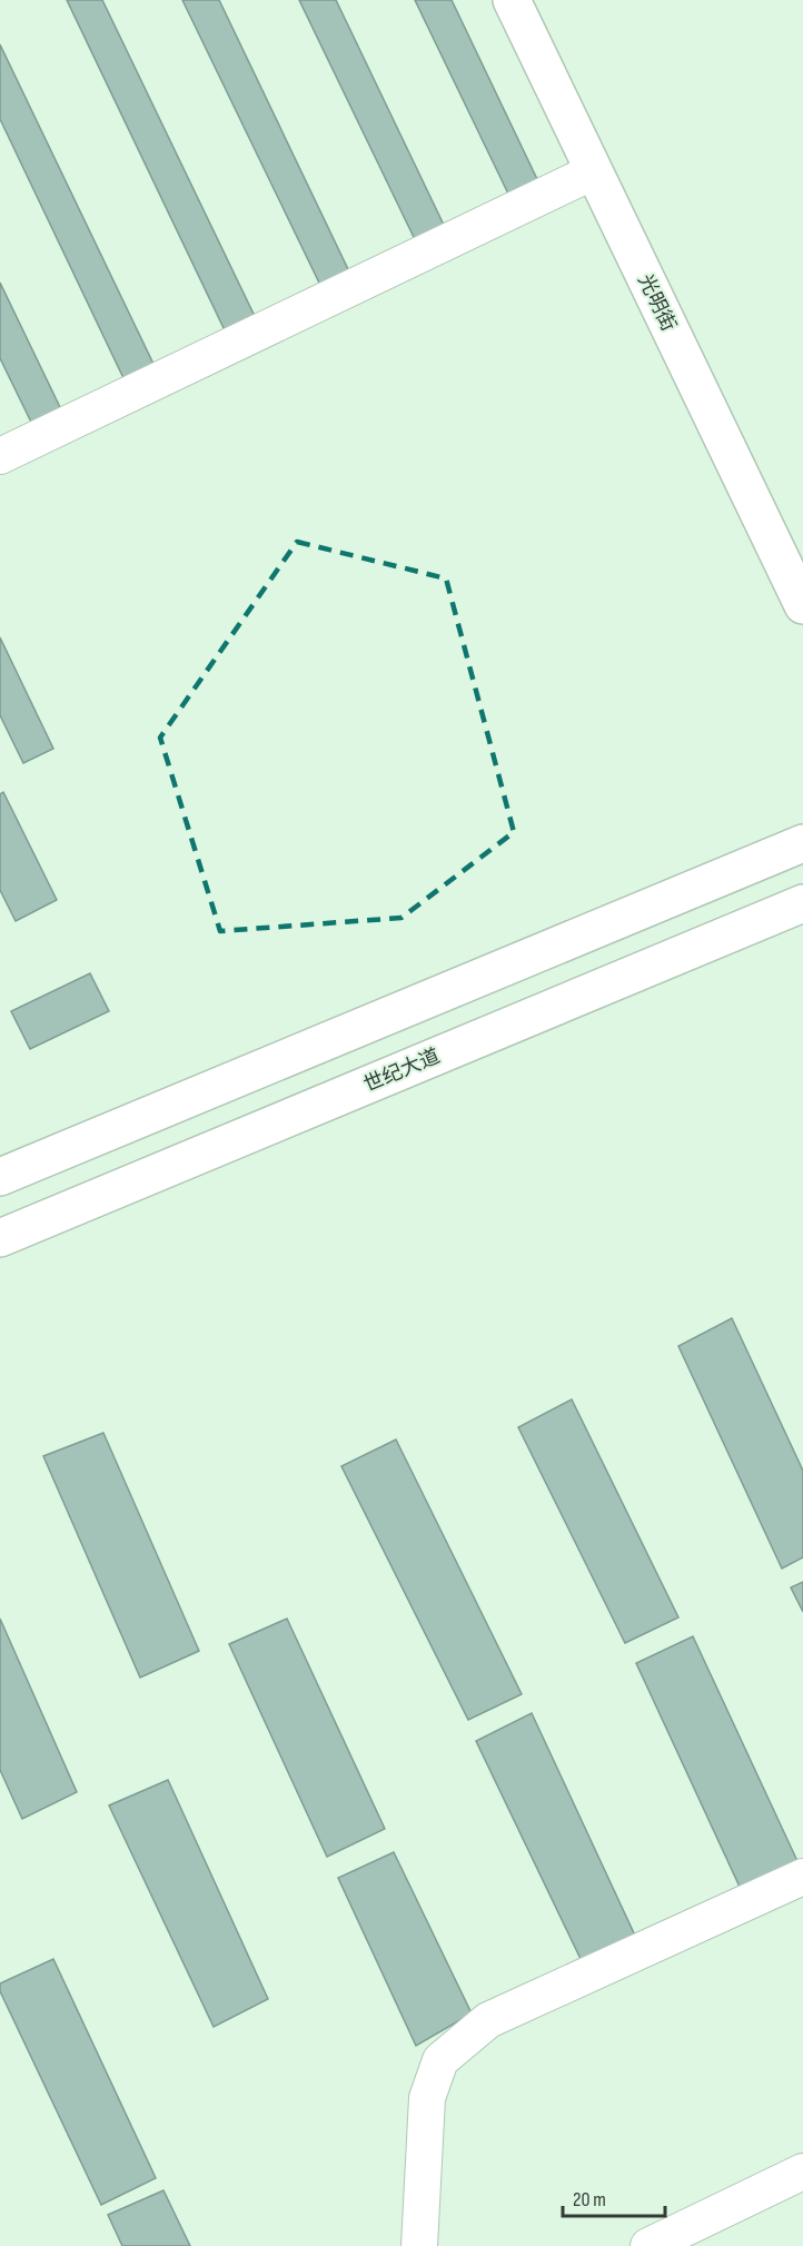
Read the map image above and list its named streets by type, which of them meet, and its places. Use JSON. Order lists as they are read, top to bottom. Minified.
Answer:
{"streets":{"main road":["光明街","世纪大道"]},"scale_bar":"20 m"}
